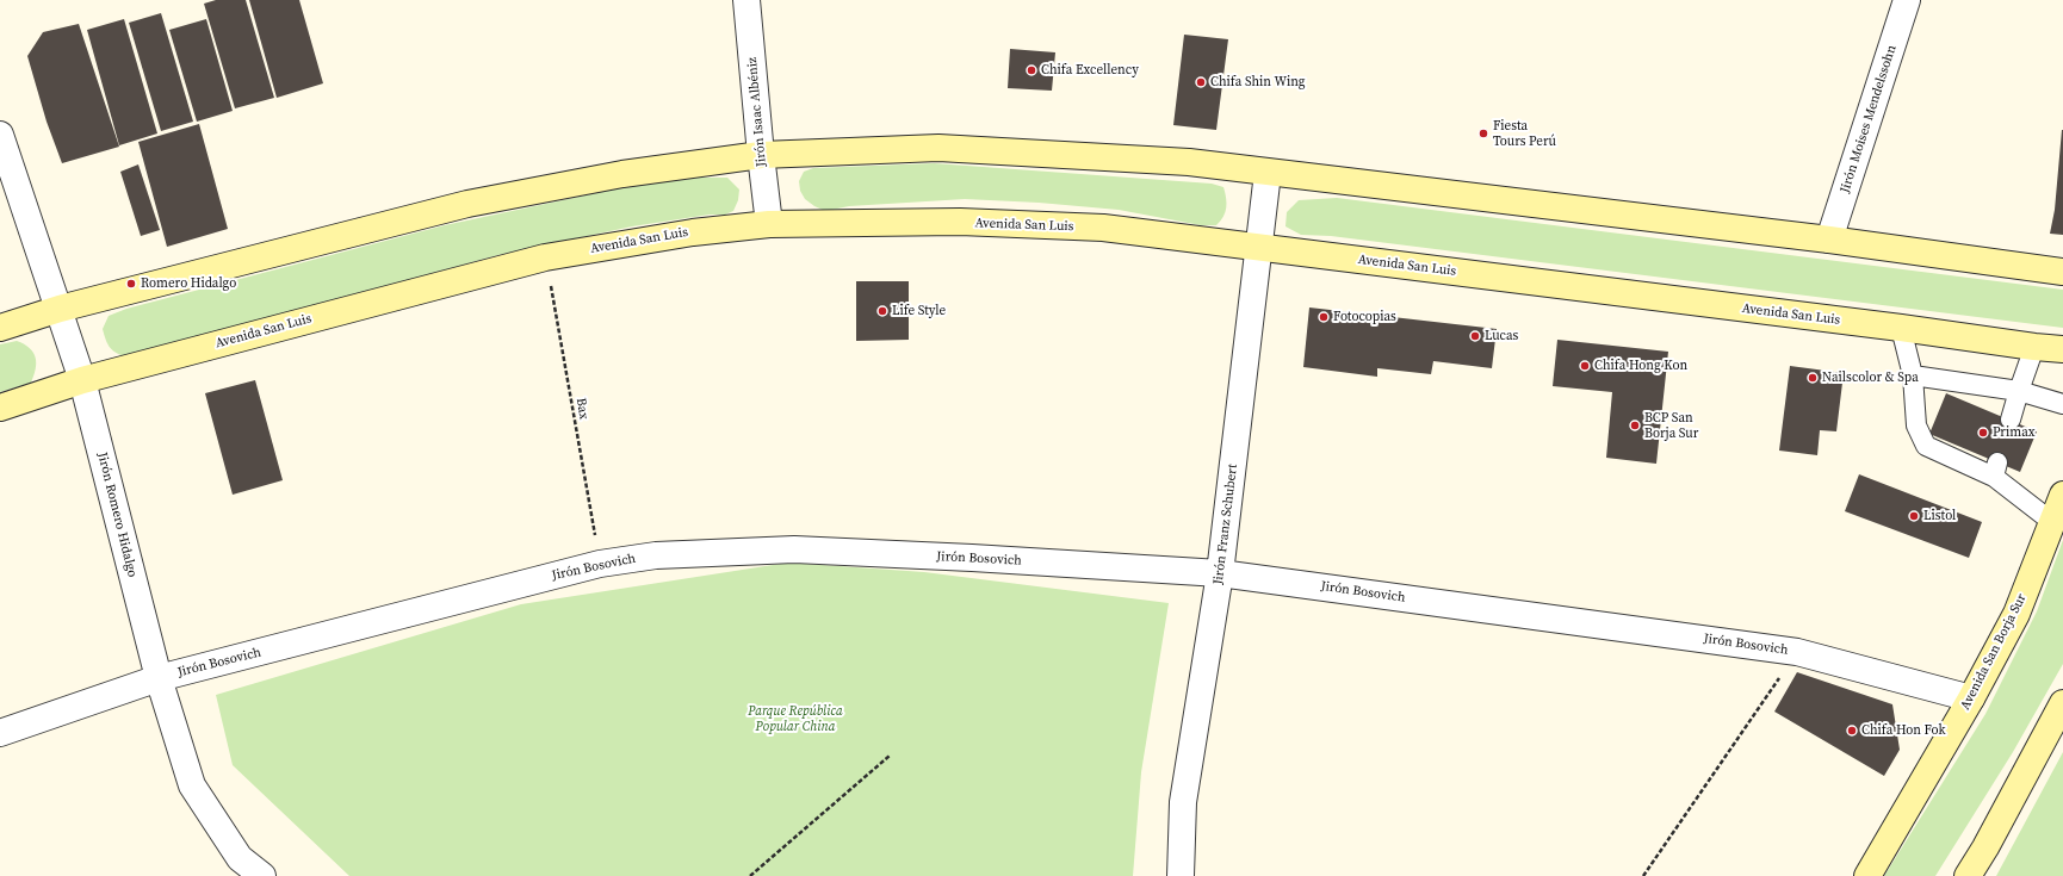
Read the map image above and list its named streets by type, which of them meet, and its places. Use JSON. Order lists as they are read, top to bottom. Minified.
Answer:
{"streets":{"main road":["Avenida San Luis","Avenida San Borja Sur"],"street":["Jirón Isaac Albéniz","Jirón Moises Mendelssohn","Jirón Romero Hidalgo","Jirón Franz Schubert","Jirón Bosovich"],"path":["Bax"]},"crossings":[["Jirón Isaac Albéniz","Avenida San Luis"],["Avenida San Luis","Bax"],["Avenida San Luis","Jirón Romero Hidalgo"],["Avenida San Luis","Jirón Franz Schubert"],["Bax","Jirón Bosovich"],["Jirón Romero Hidalgo","Jirón Bosovich"],["Jirón Franz Schubert","Jirón Bosovich"],["Jirón Bosovich","Avenida San Borja Sur"]],"parks":["Parque República Popular China"],"places":["Chifa Excellency","Chifa Shin Wing","Fiesta Tours Perú","Romero Hidalgo","Life Style","Fotocopias","Lucas","Chifa Hong Kon","Nailscolor & Spa","BCP San Borja Sur","Primax","Listol","Chifa Hon Fok"]}
